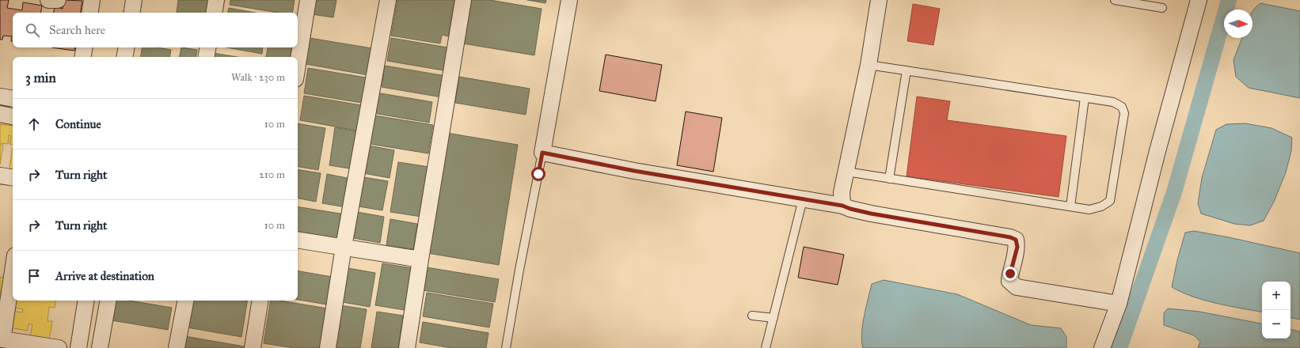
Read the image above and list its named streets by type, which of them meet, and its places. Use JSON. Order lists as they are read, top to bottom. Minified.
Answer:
{"north":"right","page":{"search":"Search here","heading":["3 min","Walk · 230 m"],"list":[["Continue","10 m"],["Turn right","210 m"],["Turn right","10 m"],"Arrive at destination"],"map_buttons":["+","−"]}}
